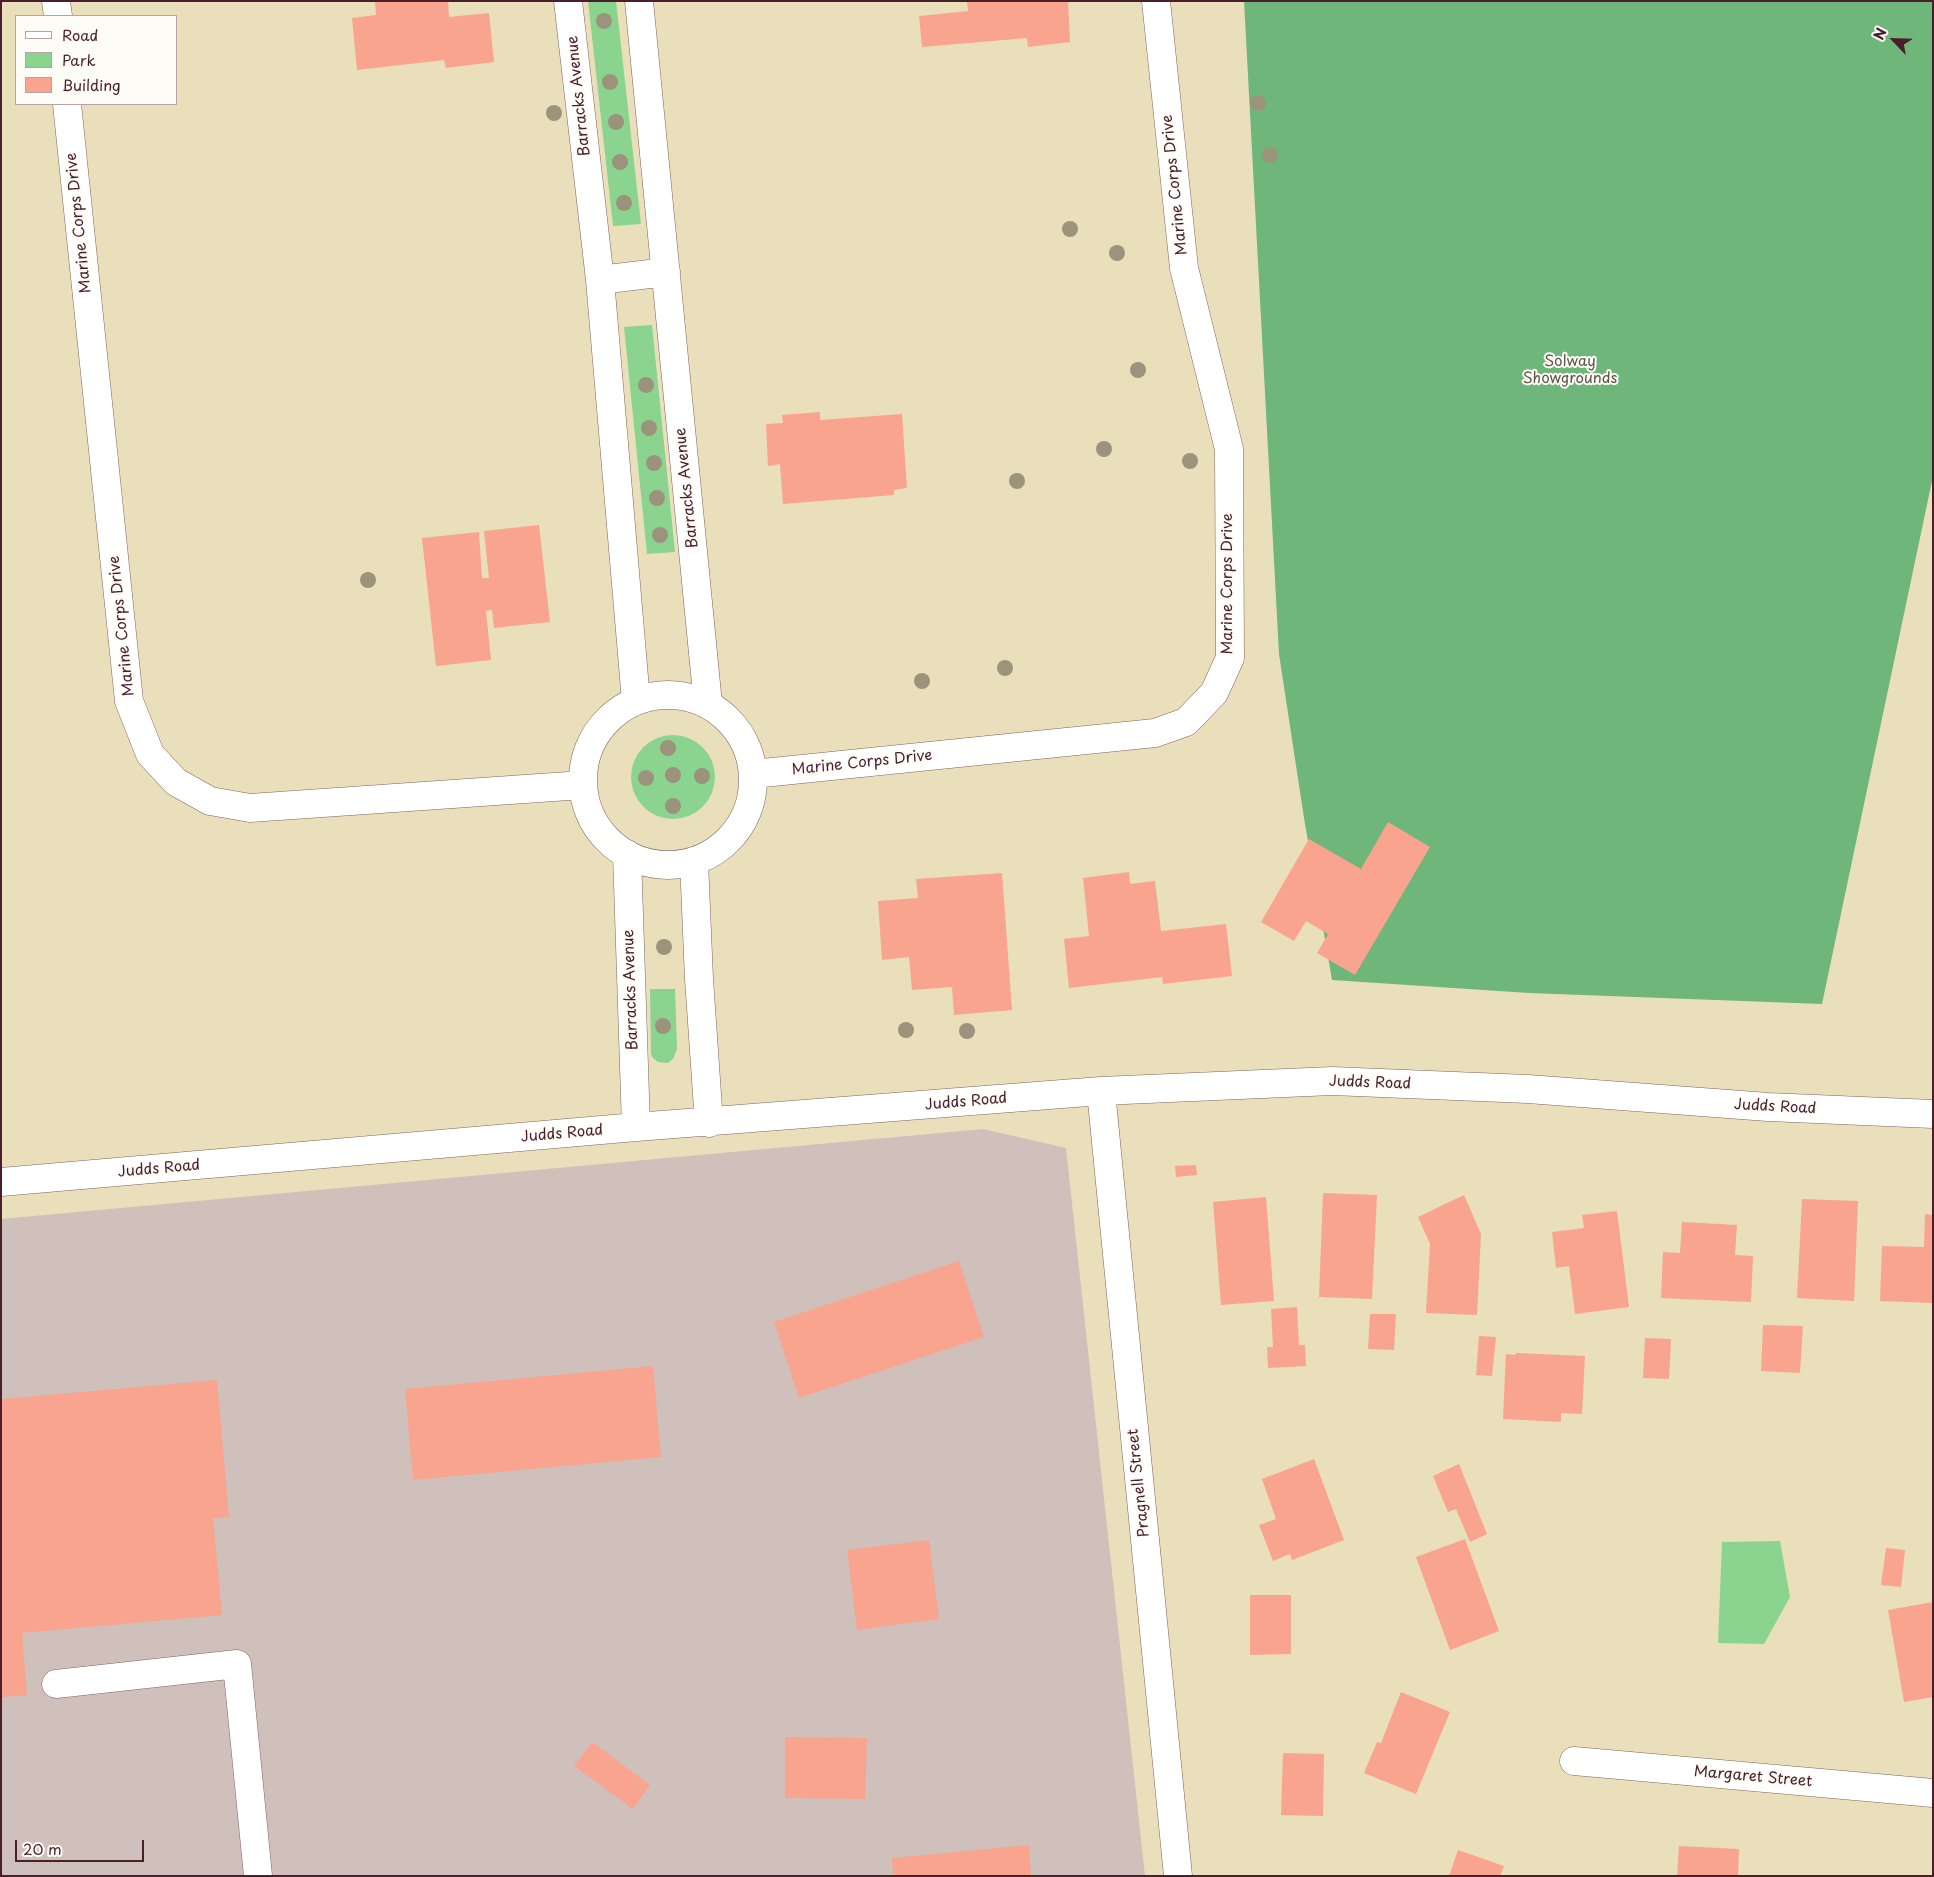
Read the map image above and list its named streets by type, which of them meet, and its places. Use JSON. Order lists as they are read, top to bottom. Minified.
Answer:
{"streets":{"street":["Barracks Avenue","Marine Corps Drive","Judds Road","Pragnell Street","Margaret Street"]},"crossings":[["Barracks Avenue","Marine Corps Drive"],["Barracks Avenue","Judds Road"],["Judds Road","Pragnell Street"]],"parks":["Solway Showgrounds"],"legend":["Road","Park","Building"],"scale_bar":"20 m","north":"top left"}
